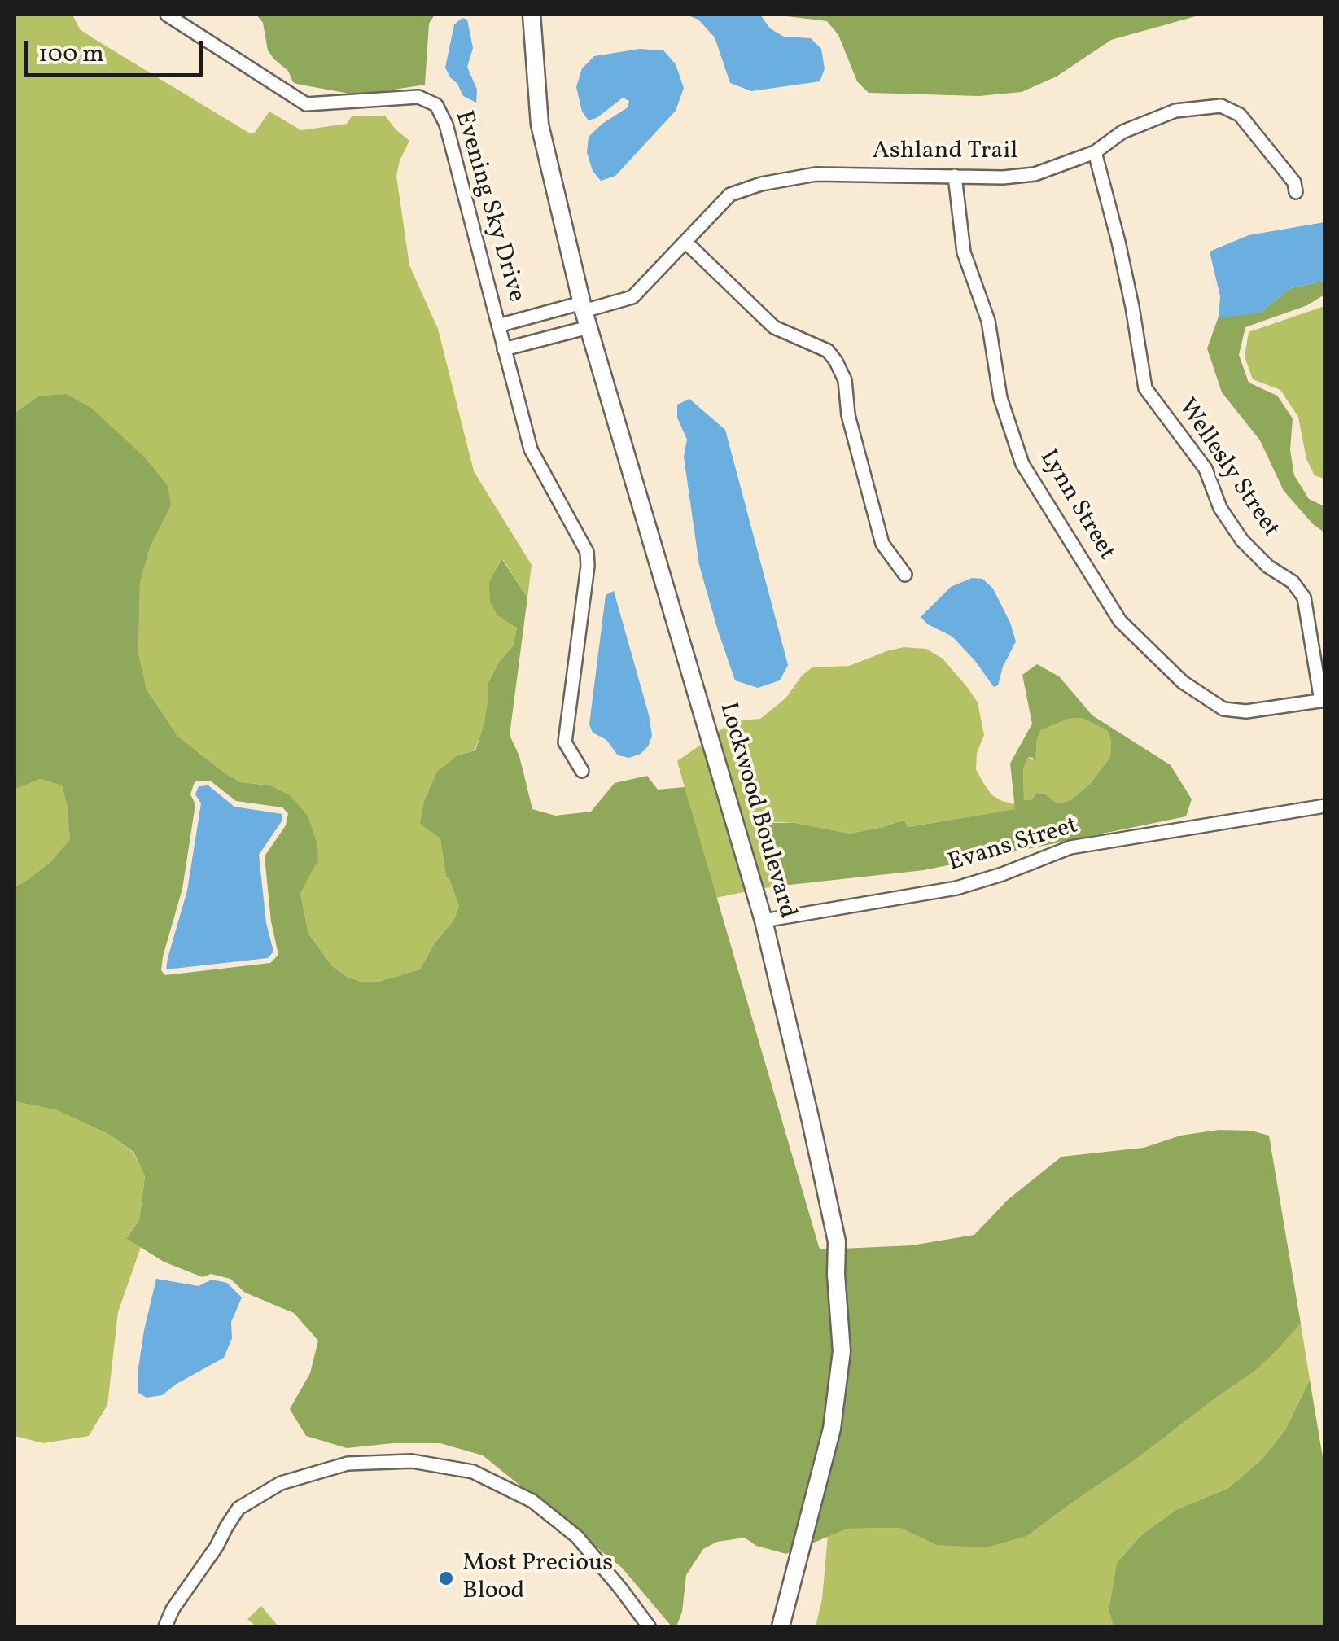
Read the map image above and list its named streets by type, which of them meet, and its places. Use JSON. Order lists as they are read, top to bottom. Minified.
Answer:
{"streets":{"street":["Ashland Trail","Evening Sky Drive","Wellesly Street","Lynn Street","Lockwood Boulevard","Evans Street"]},"crossings":[["Ashland Trail","Evening Sky Drive"],["Ashland Trail","Wellesly Street"],["Ashland Trail","Lynn Street"],["Ashland Trail","Lockwood Boulevard"],["Evening Sky Drive","Lockwood Boulevard"],["Wellesly Street","Lynn Street"],["Lockwood Boulevard","Evans Street"]],"places":["Most Precious Blood"],"scale_bar":"100 m"}
